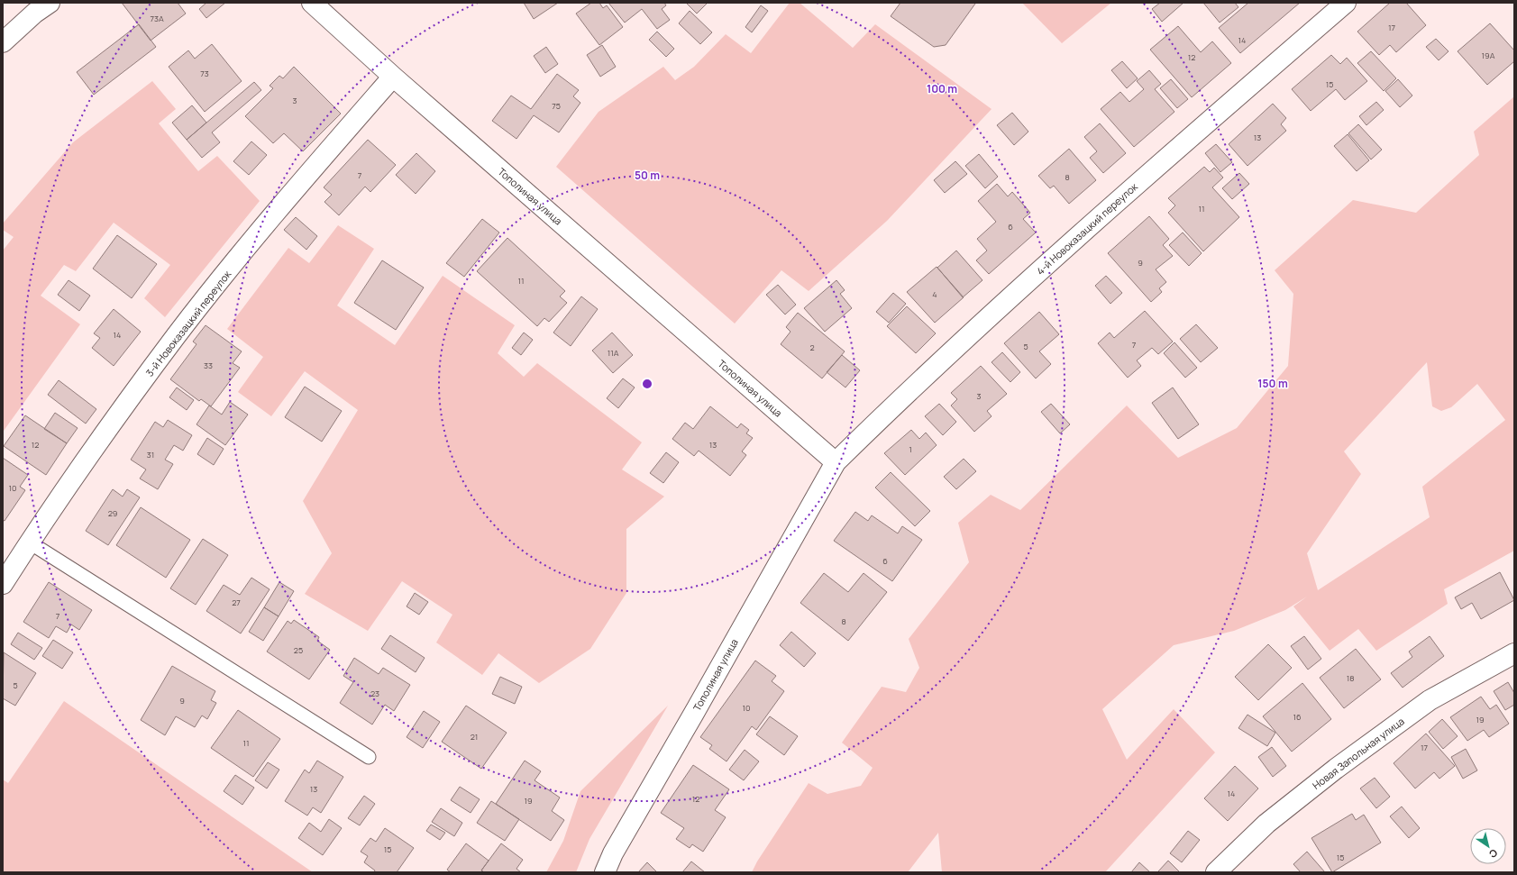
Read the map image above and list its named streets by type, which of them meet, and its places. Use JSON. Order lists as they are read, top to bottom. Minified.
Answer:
{"streets":{"street":["Тополиная улица","4-й Новоказацкий переулок","3-й Новоказацкий переулок","Новая Запольная улица"]},"crossings":[["Тополиная улица","4-й Новоказацкий переулок"],["Тополиная улица","3-й Новоказацкий переулок"]],"house_numbers":["73А","17","14","19А","12","73","15","3","75","13","7","8","11","6","9","11","4","14","7","5","2","11А","33","3","12","13","1","31","10","29","6","27","7","8","25","18","5","23","9","10","16","19","21","11","17","13","14","12","19","15","15"],"north":"bottom right","rings":["100 m","50 m","150 m"]}
